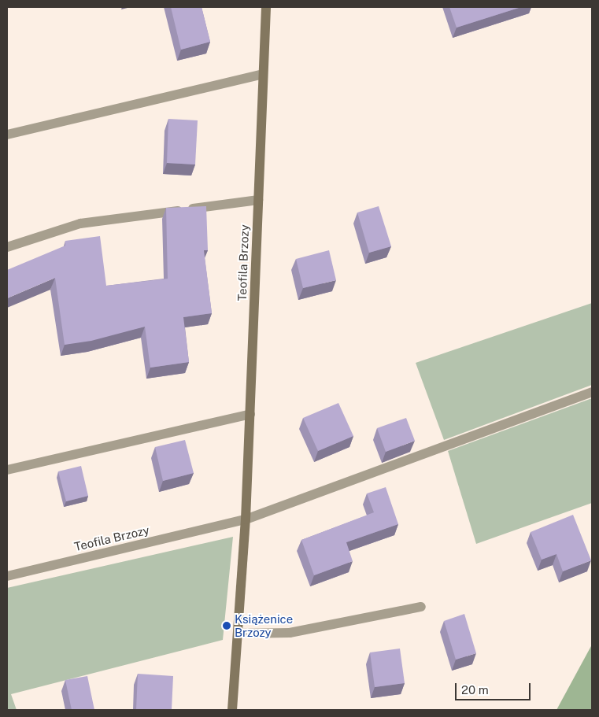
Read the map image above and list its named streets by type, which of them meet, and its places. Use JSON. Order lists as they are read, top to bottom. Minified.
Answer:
{"streets":{"street":["Teofila Brzozy"]},"places":["Książenice Brzozy"],"scale_bar":"20 m"}
